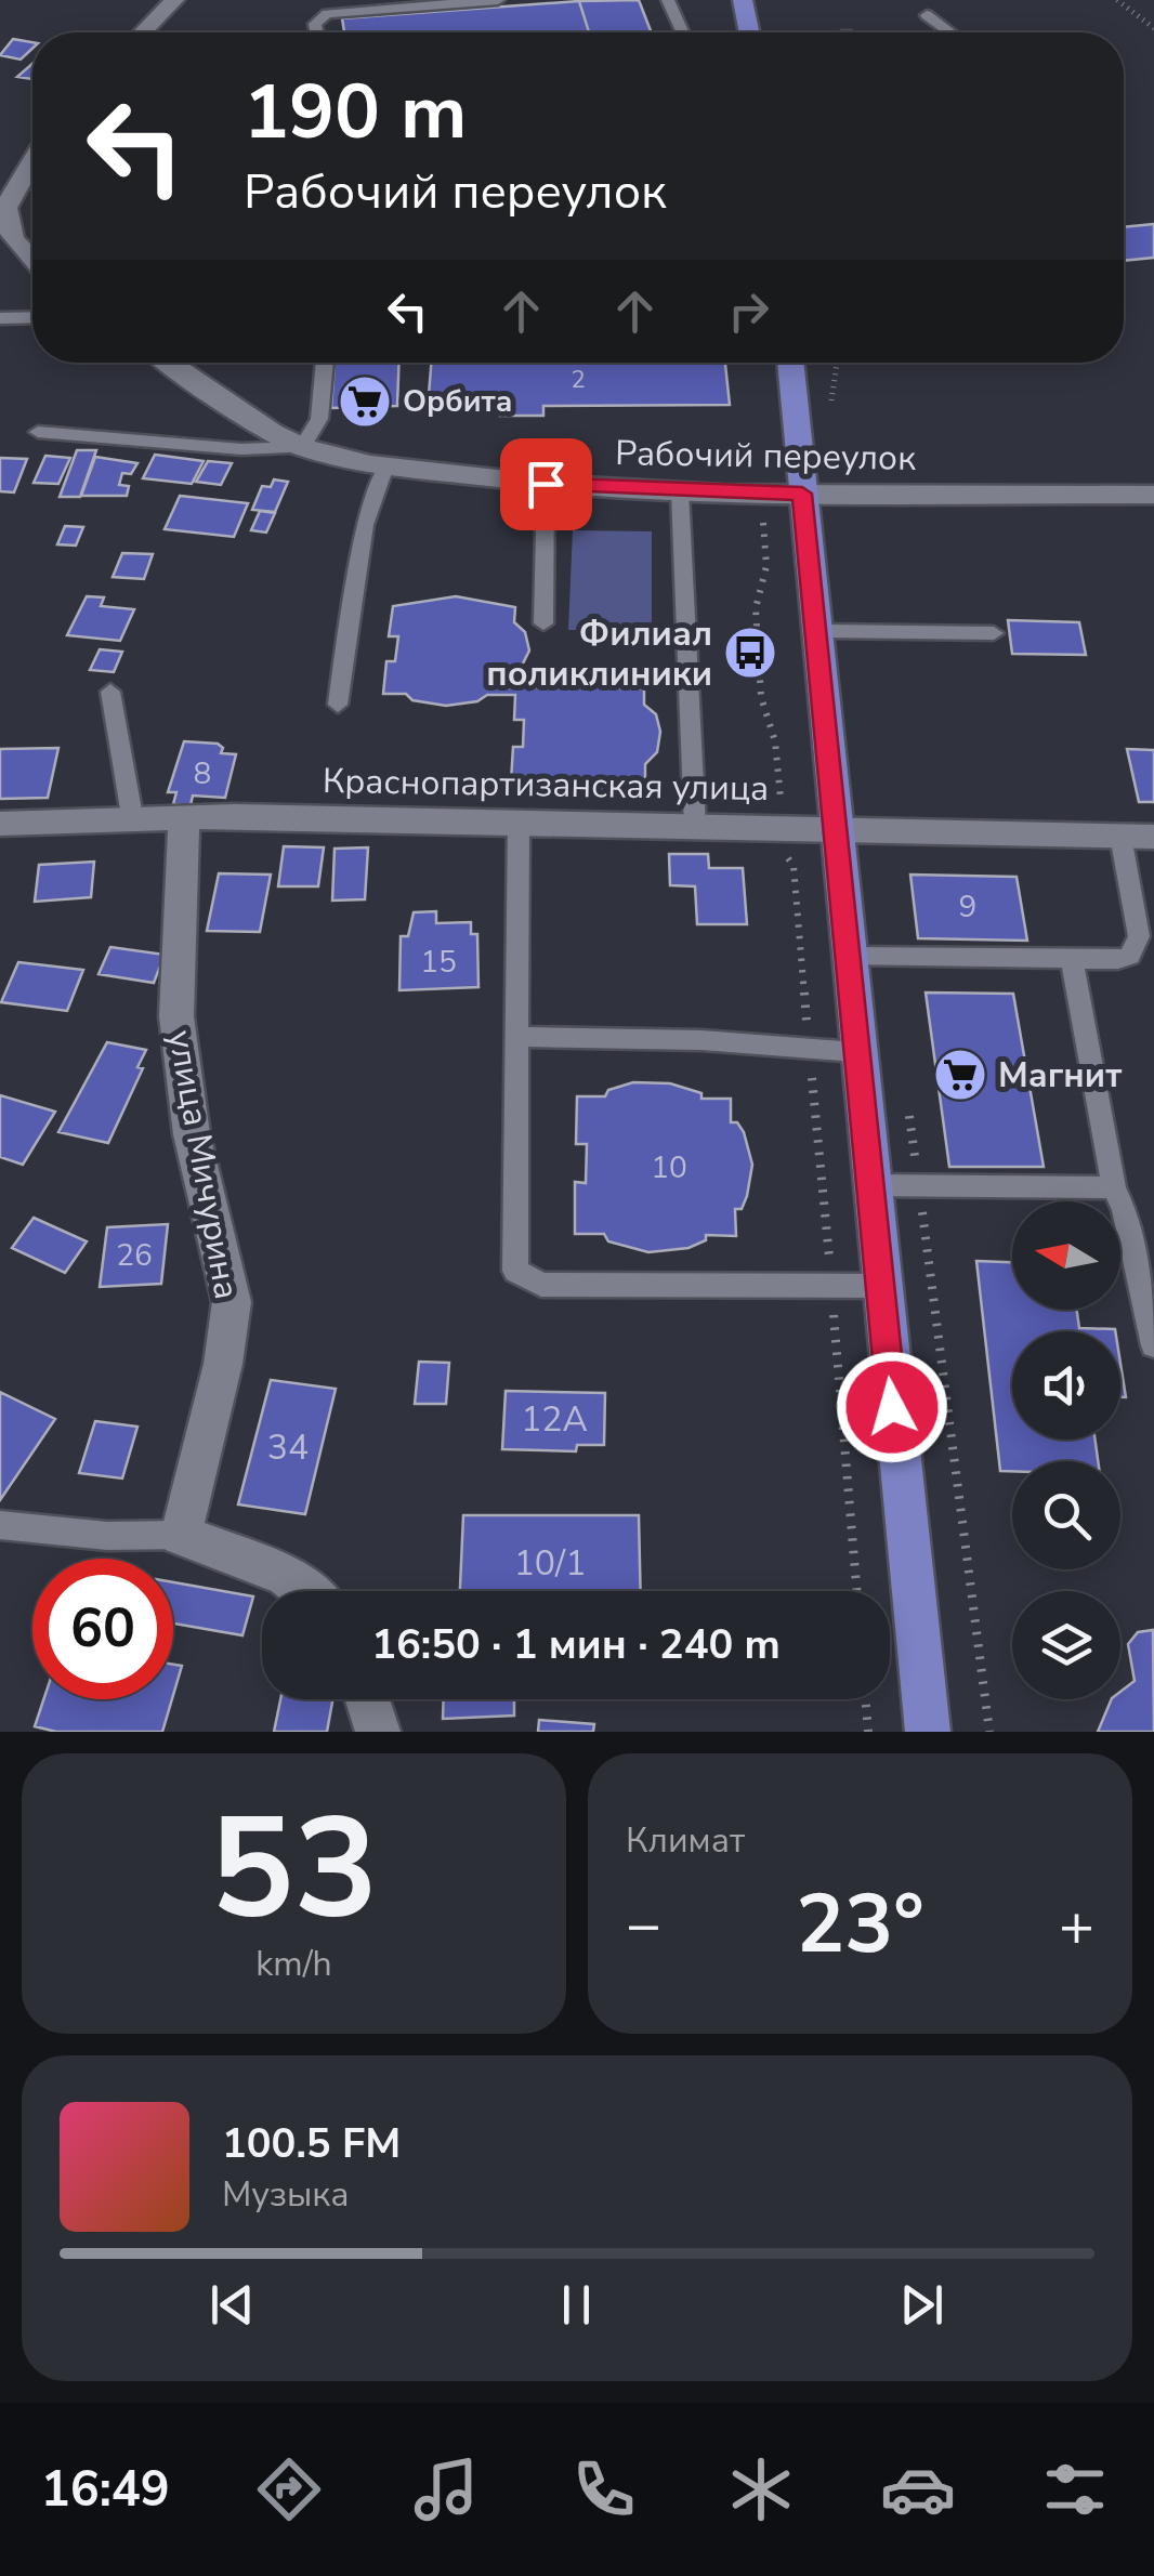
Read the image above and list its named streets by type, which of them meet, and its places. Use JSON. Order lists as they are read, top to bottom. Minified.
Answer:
{"streets":{"street":["Рабочий переулок","Краснопартизанская улица","улица Мичурина"]},"crossings":[["Краснопартизанская улица","улица Мичурина"]],"places":{"supermarket":["Орбита","Магнит"],"bus stop":["Филиал поликлиники"]},"house_numbers":["2","8","9","15","10","26","12А","34","10/1"],"north":"left","page":{"turn":["190 m","Рабочий переулок"],"limit":"60","trip":"16:50 · 1 мин · 240 m","tile":[["53","km/h"],"Климат"],"heat":["−","23°","+"],"song":["100.5 FM","Музыка"],"tabs":"16:49"}}
